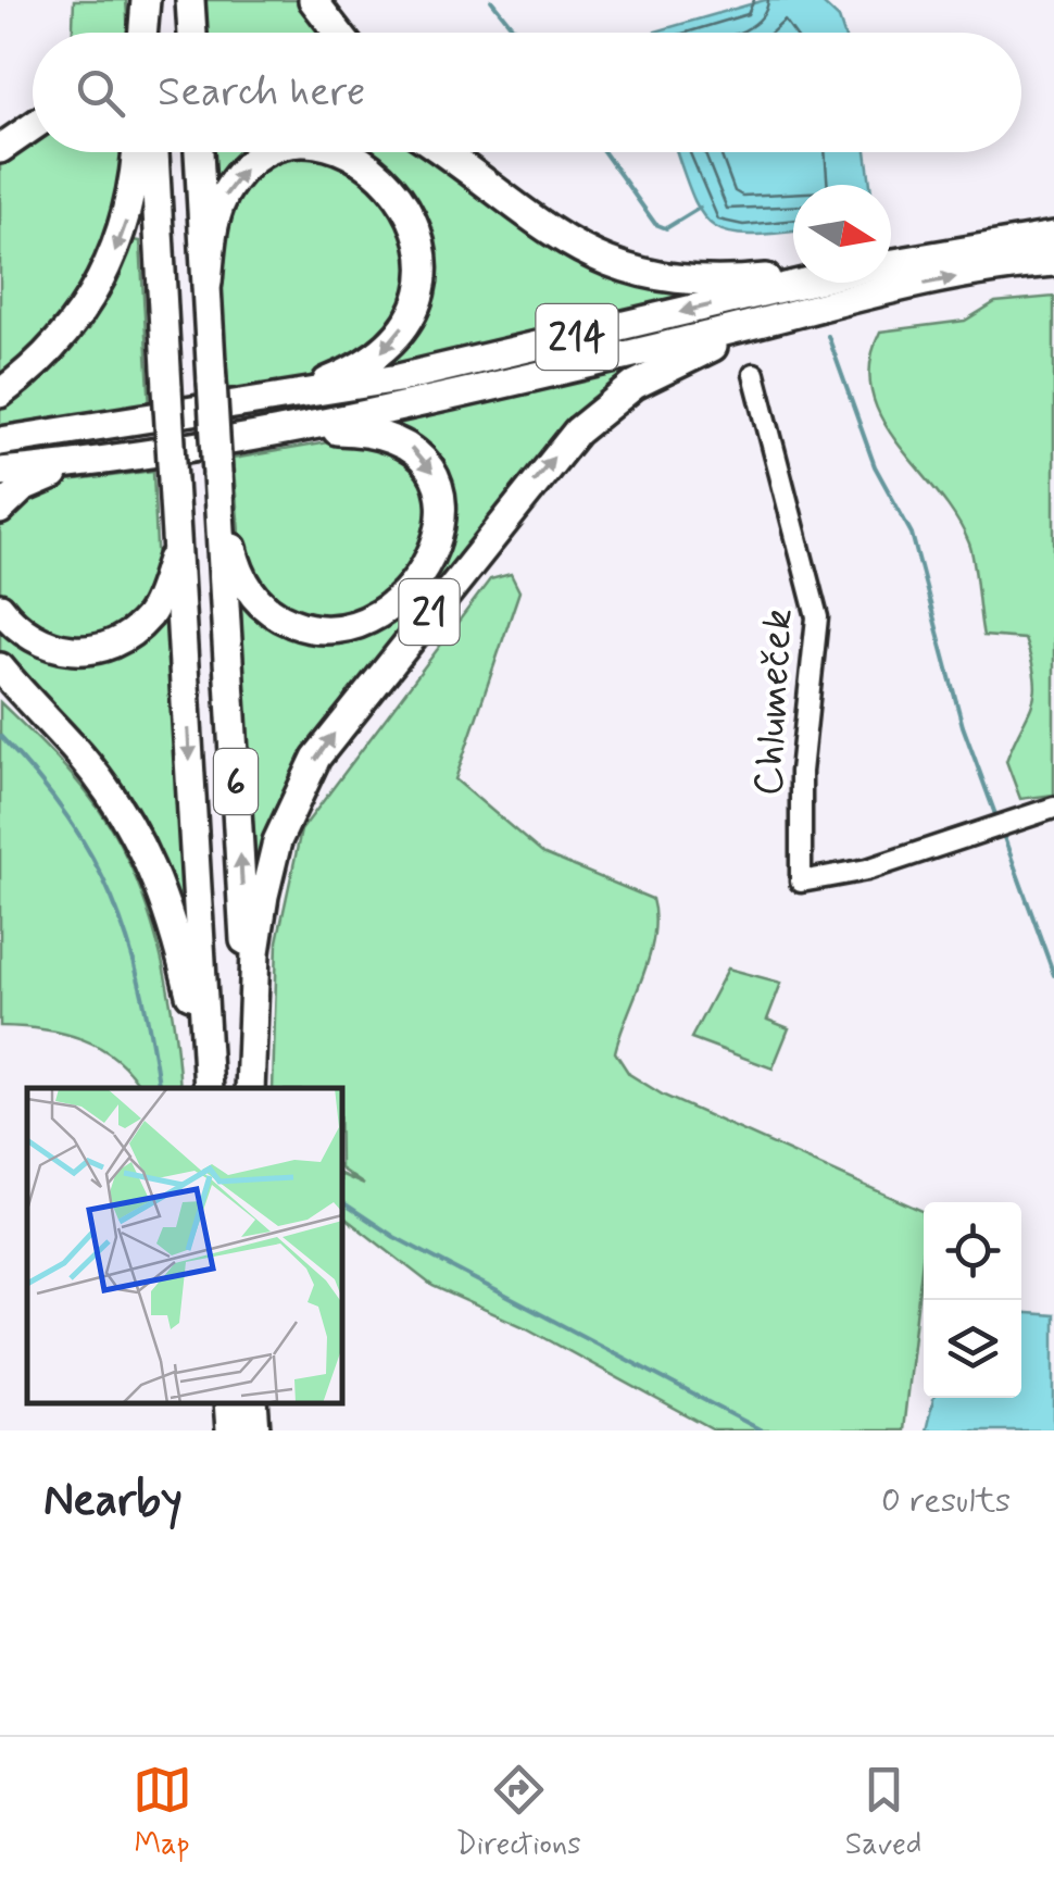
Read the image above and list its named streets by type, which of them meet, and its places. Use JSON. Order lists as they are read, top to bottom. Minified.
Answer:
{"streets":{"highway":["214","21","6"],"street":["Chlumeček"]},"crossings":[["214","21"],["214","6"]],"north":"right","page":{"search":"Search here","heading":["Nearby","0 results"],"nav":["Map","Directions","Saved"]}}
